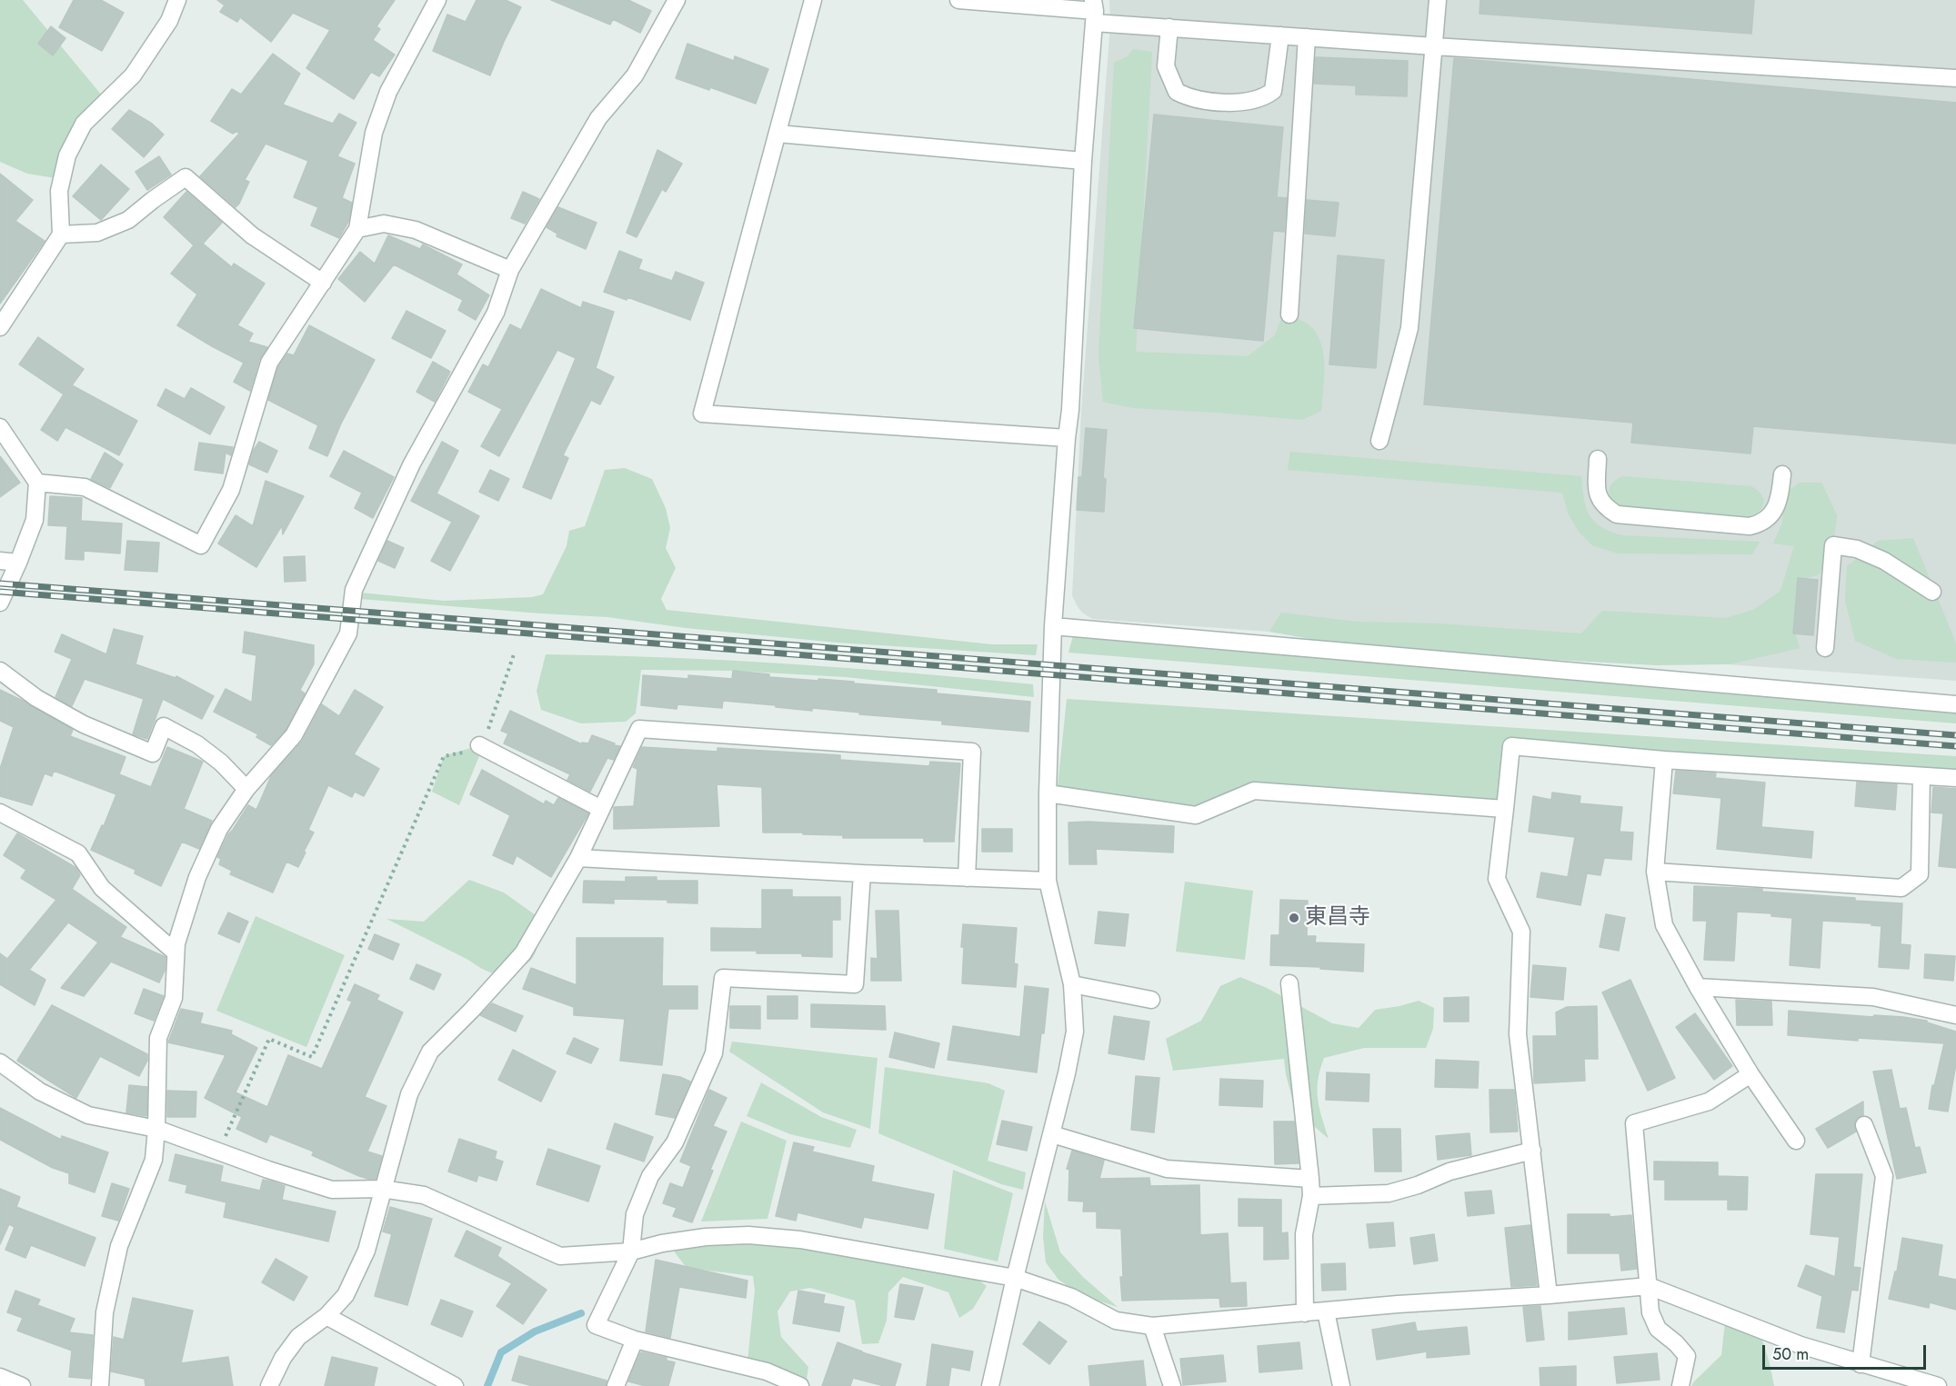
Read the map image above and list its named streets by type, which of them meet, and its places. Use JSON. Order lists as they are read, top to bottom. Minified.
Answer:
{"places":["東昌寺"],"scale_bar":"50 m"}
